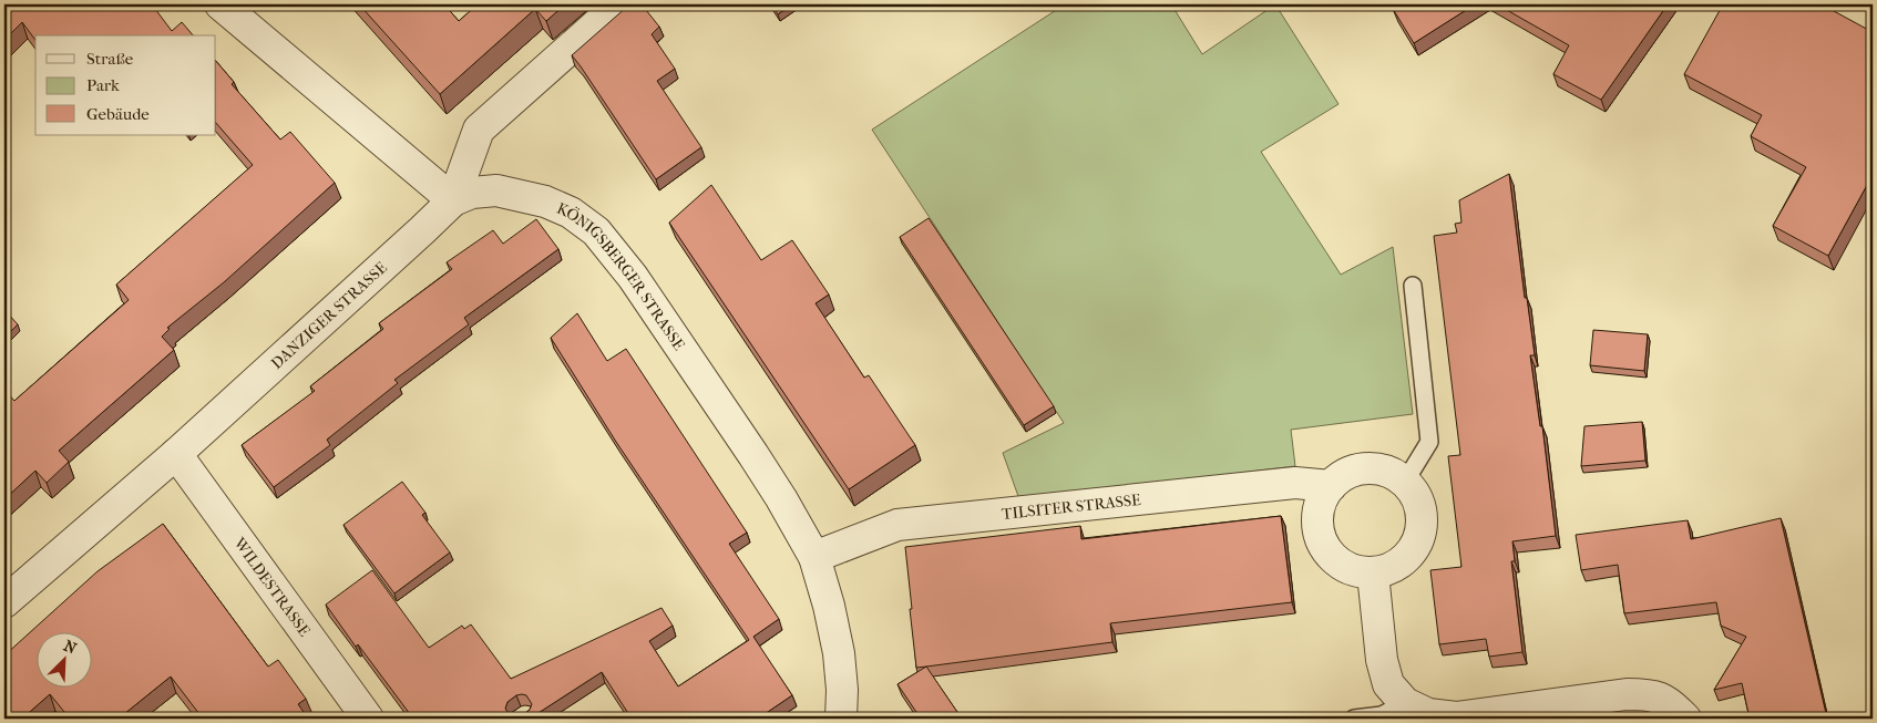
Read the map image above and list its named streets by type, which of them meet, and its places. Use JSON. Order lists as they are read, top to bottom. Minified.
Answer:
{"streets":{"street":["KÖNIGSBERGER STRASSE","DANZIGER STRASSE","TILSITER STRASSE","WILDESTRASSE"]},"crossings":[["KÖNIGSBERGER STRASSE","DANZIGER STRASSE"],["KÖNIGSBERGER STRASSE","TILSITER STRASSE"],["DANZIGER STRASSE","WILDESTRASSE"]],"legend":["Straße","Park","Gebäude"],"north":"top right"}
